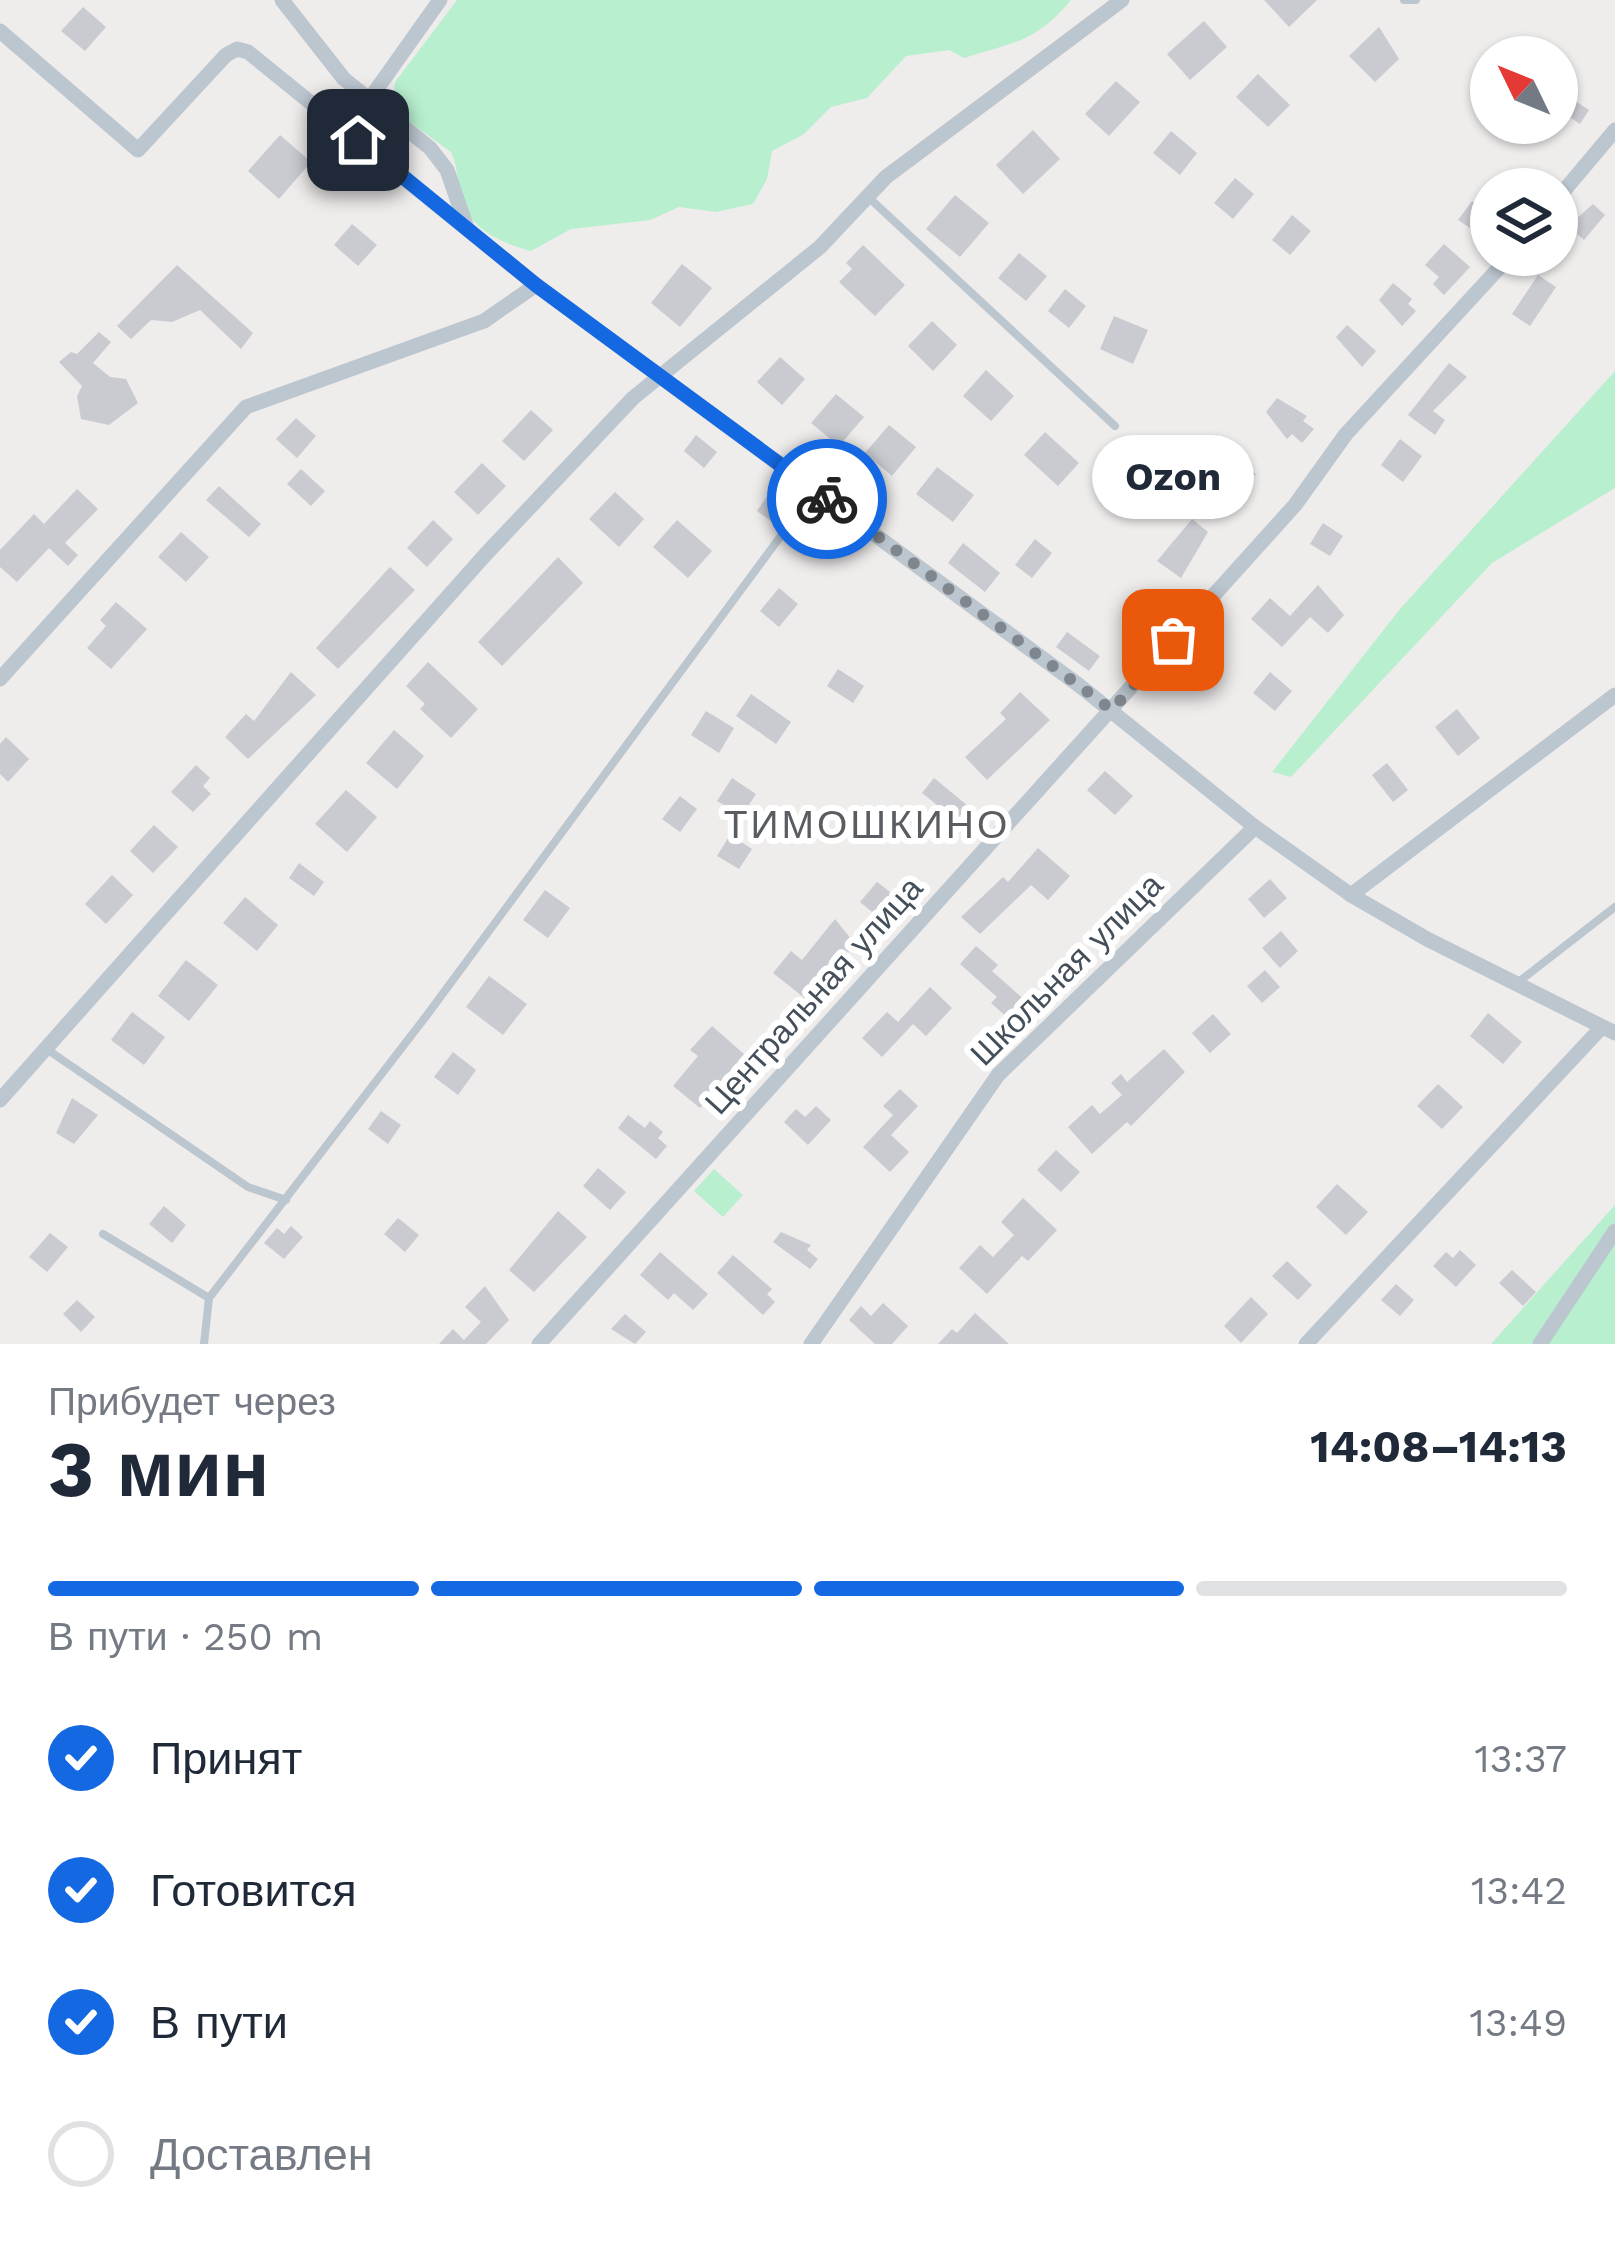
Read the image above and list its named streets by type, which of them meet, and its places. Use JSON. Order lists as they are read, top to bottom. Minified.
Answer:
{"streets":{"street":["Школьная улица","Центральная улица"]},"districts":["ТИМОШКИНО"],"places":["Ozon"],"north":"top left","page":{"bubble":"Ozon","heading":["3 мин","Прибудет через","14:08–14:13"],"bar":"В пути · 250 m","list":[["Принят","13:37"],["Готовится","13:42"],["В пути","13:49"],"Доставлен"]}}
